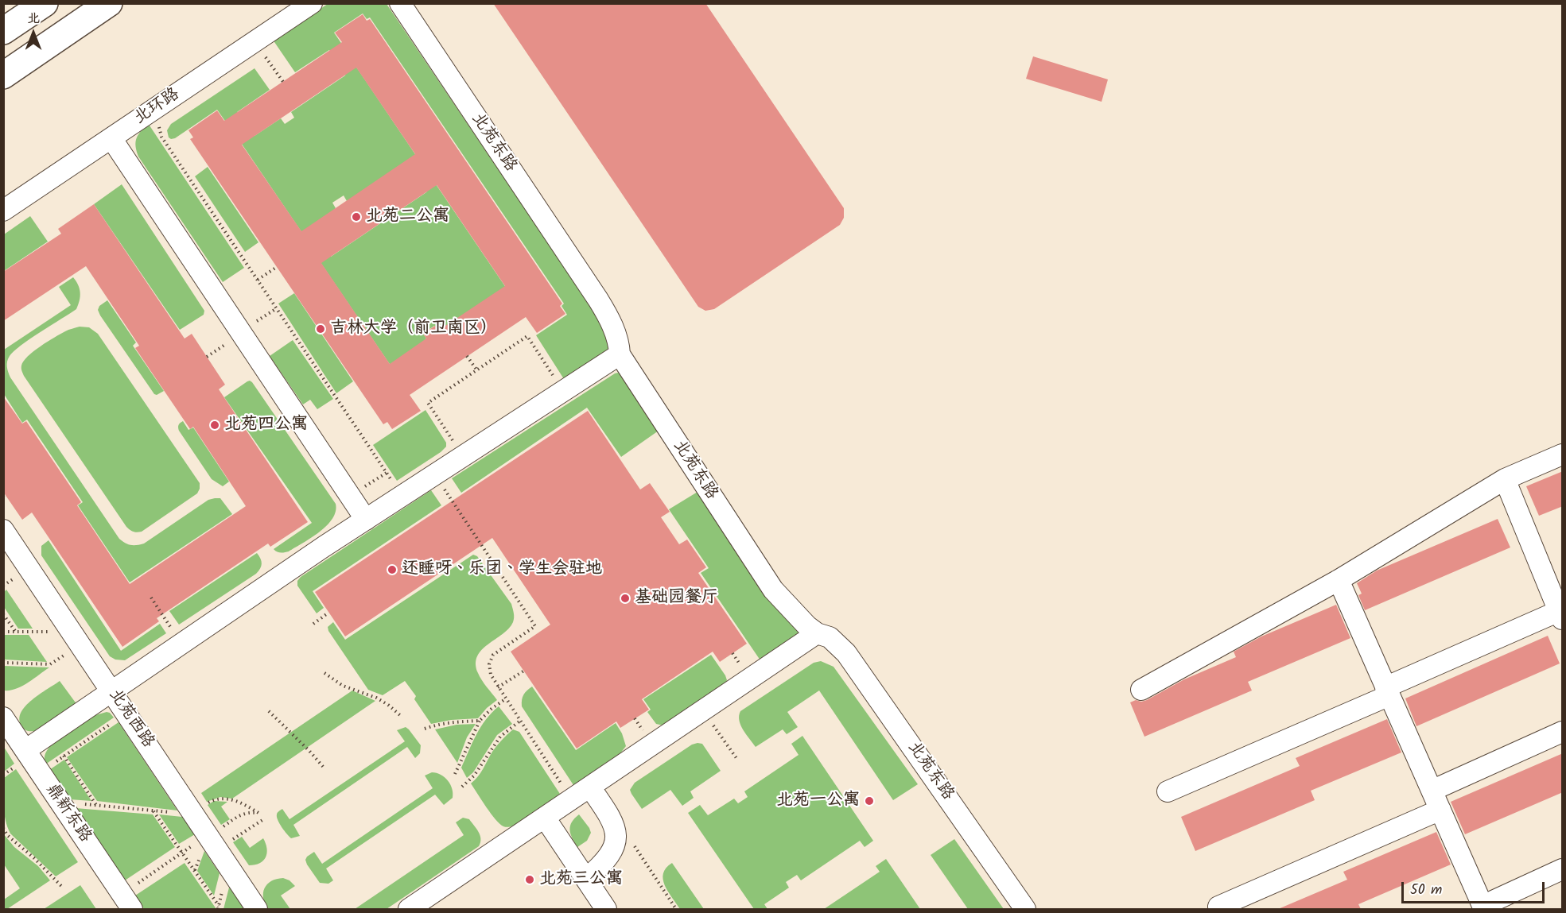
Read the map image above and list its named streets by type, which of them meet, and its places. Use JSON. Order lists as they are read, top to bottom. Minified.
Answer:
{"streets":{"lane":["北环路","北苑东路","北苑西路","鼎新东路"]},"places":["北苑二公寓","吉林大学（前卫南区）","北苑四公寓","还睡呀、乐团、学生会驻地","基础园餐厅","北苑一公寓","北苑三公寓"],"scale_bar":"50 m","north":"top"}
